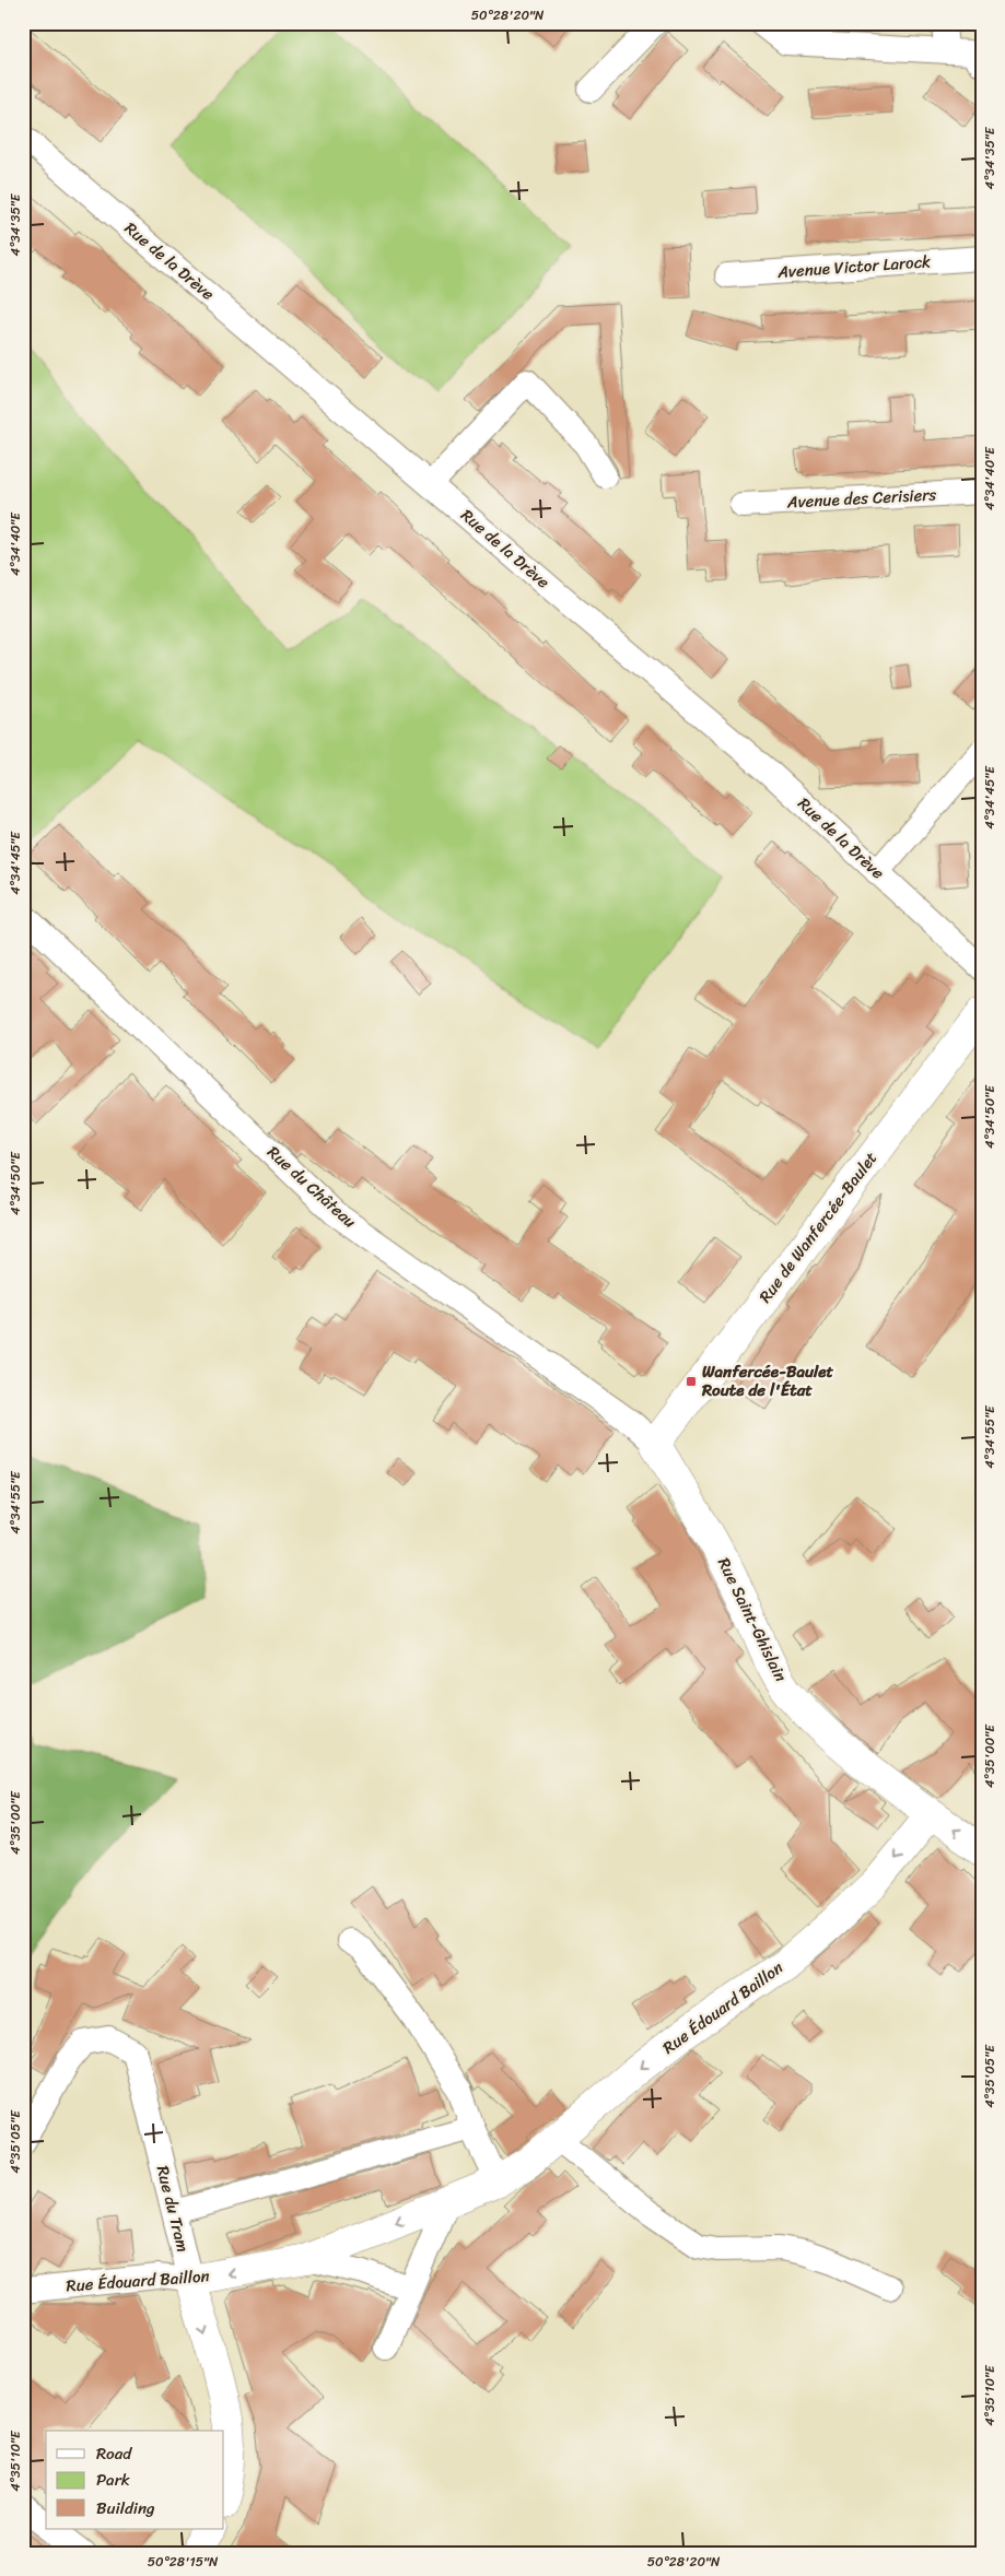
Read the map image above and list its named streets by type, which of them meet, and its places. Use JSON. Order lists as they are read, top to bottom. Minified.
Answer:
{"streets":{"main road":["Rue de Wanfercée-Baulet","Rue Saint-Ghislain","Rue Édouard Baillon","Rue du Tram"],"street":["Rue de la Drève","Avenue Victor Larock","Avenue des Cerisiers","Rue du Château"]},"crossings":[["Rue du Château","Rue de Wanfercée-Baulet"],["Rue du Château","Rue Saint-Ghislain"],["Rue de Wanfercée-Baulet","Rue Saint-Ghislain"],["Rue Saint-Ghislain","Rue Édouard Baillon"],["Rue Édouard Baillon","Rue du Tram"]],"one_way":["Rue Édouard Baillon"],"places":{"transit":["Wanfercée-Baulet Route de l'État"]},"legend":["Road","Park","Building"],"coordinates":["50°28'20\"N","4°34'35\"E","4°34'40\"E","4°34'45\"E","4°34'50\"E","4°34'55\"E","4°35'00\"E","4°35'05\"E","4°35'10\"E","50°28'15\"N"]}
